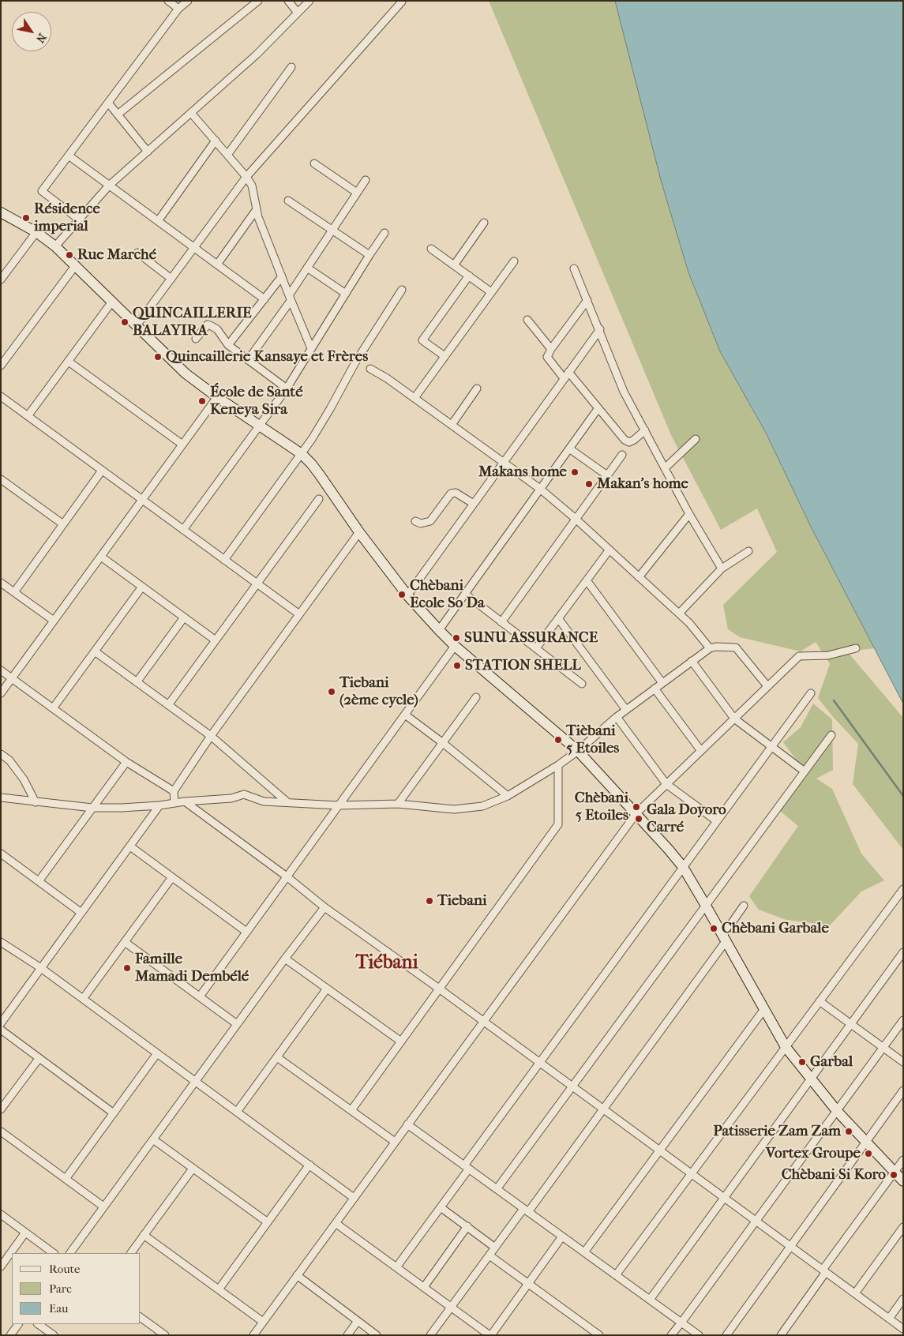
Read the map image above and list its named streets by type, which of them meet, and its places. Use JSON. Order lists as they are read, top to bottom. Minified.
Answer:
{"districts":["Tiébani"],"places":["Résidence imperial","Rue Marché","QUINCAILLERIE BALAYIRA","Quincaillerie Kansaye et Frères","École de Santé Keneya Sira","Makans home","Makan's home","Chèbani Ecole So Da","SUNU ASSURANCE","STATION SHELL","Tiebani (2ème cycle)","Tièbani 5 Etoiles","Chèbani 5 Etoiles","Gala Doyoro Carré","Tiebani","Chèbani Garbale","Famille Mamadi Dembélé","Garbal","Patisserie Zam Zam","Vortex Groupe","Chèbani Si Koro"],"legend":["Route","Parc","Eau"],"north":"bottom right"}
